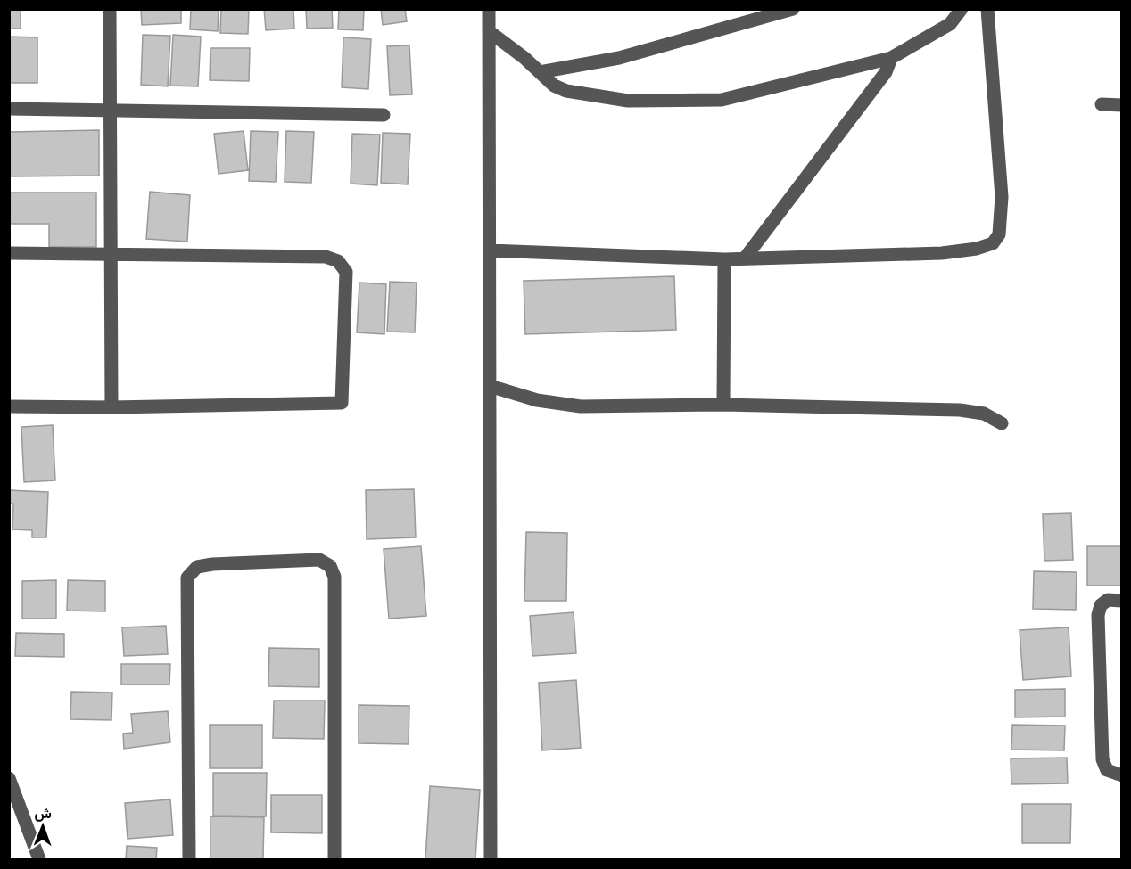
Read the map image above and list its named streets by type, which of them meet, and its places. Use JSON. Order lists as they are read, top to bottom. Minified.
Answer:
{"north":"top"}
